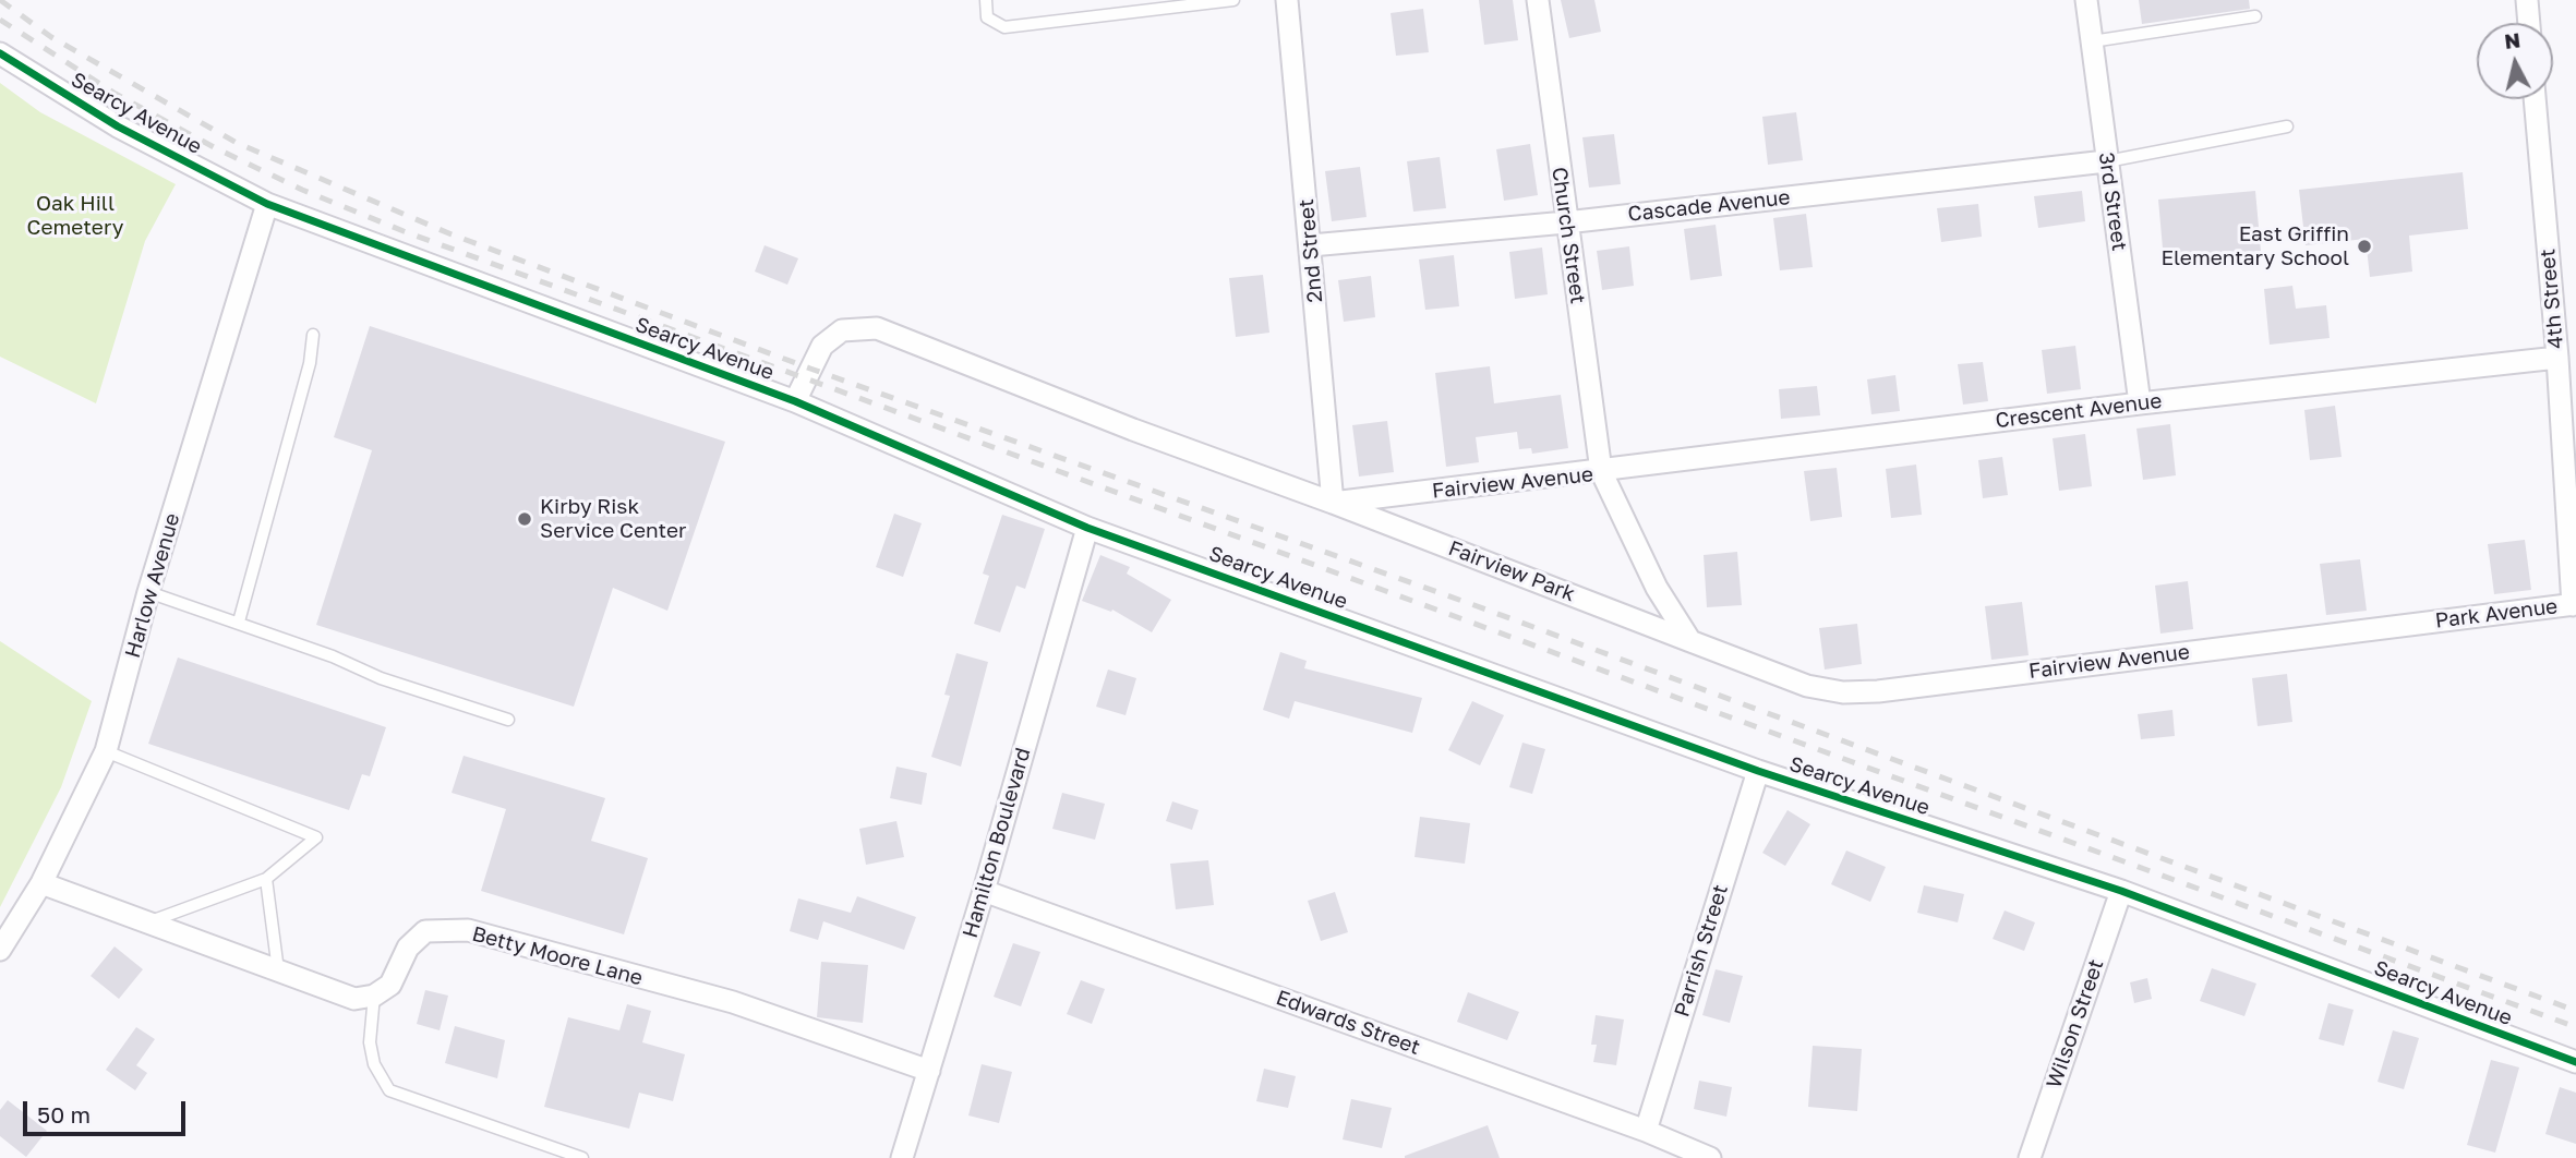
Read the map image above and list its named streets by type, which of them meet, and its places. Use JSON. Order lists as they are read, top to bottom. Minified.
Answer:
{"streets":{"street":["Searcy Avenue","3rd Street","Cascade Avenue","Church Street","2nd Street","4th Street","Crescent Avenue","Fairview Avenue","Fairview Park","Harlow Avenue","Park Avenue","Hamilton Boulevard","Parrish Street","Betty Moore Lane","Edwards Street","Wilson Street"]},"crossings":[["Searcy Avenue","Fairview Avenue"],["Searcy Avenue","Harlow Avenue"],["Searcy Avenue","Hamilton Boulevard"],["Searcy Avenue","Parrish Street"],["Searcy Avenue","Wilson Street"],["3rd Street","Cascade Avenue"],["3rd Street","Crescent Avenue"],["Cascade Avenue","Church Street"],["Cascade Avenue","2nd Street"],["Church Street","Crescent Avenue"],["Church Street","Fairview Avenue"],["2nd Street","Fairview Avenue"],["2nd Street","Fairview Park"],["4th Street","Crescent Avenue"],["4th Street","Park Avenue"],["Crescent Avenue","Fairview Avenue"],["Fairview Avenue","Fairview Park"],["Fairview Avenue","Park Avenue"],["Hamilton Boulevard","Betty Moore Lane"],["Hamilton Boulevard","Edwards Street"],["Parrish Street","Edwards Street"]],"parks":["Oak Hill Cemetery"],"places":["East Griffin Elementary School","Kirby Risk Service Center"],"scale_bar":"50 m","north":"top"}
